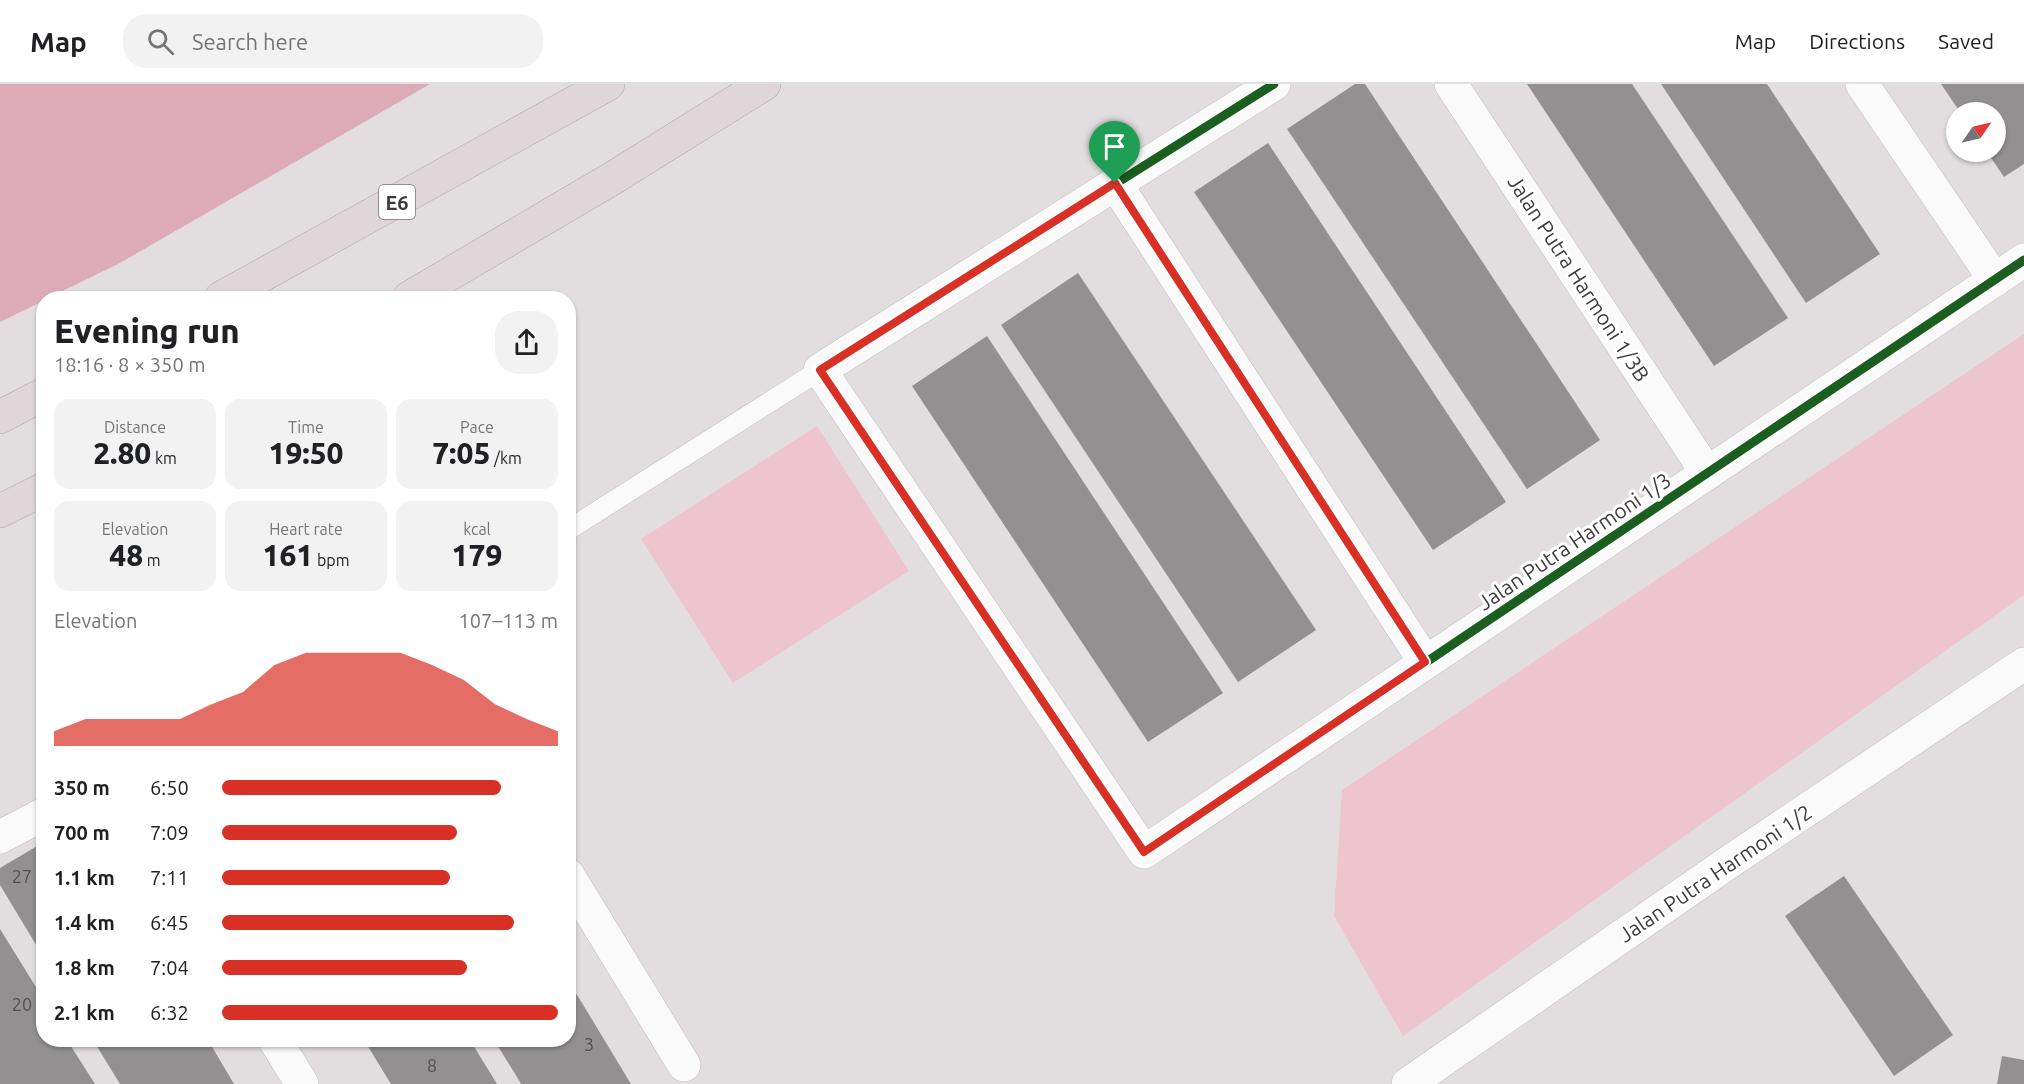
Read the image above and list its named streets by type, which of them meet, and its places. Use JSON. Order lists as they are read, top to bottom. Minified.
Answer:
{"streets":{"highway":["E6"],"street":["Jalan Putra Harmoni 1/3B","Jalan Putra Harmoni 1/3","Jalan Putra Harmoni 1/2"]},"crossings":[["Jalan Putra Harmoni 1/3B","Jalan Putra Harmoni 1/3"]],"house_numbers":["27","20","3","8"],"north":"top right","page":{"header":"Map","search":"Search here","nav":["Map","Directions","Saved"],"heading":["Evening run","18:16 · 8 × 350 m"],"stats":[["Distance","2.80 km"],["Time","19:50"],["Pace","7:05 /km"],["Elevation","48 m"],["Heart rate","161 bpm"],["kcal","179"]],"chart":["Elevation","107–113 m"],"list":[{"name":"350 m","note":"6:50"},{"name":"700 m","note":"7:09"},{"name":"1.1 km","note":"7:11"},{"name":"1.4 km","note":"6:45"},{"name":"1.8 km","note":"7:04"},{"name":"2.1 km","note":"6:32"}]}}
